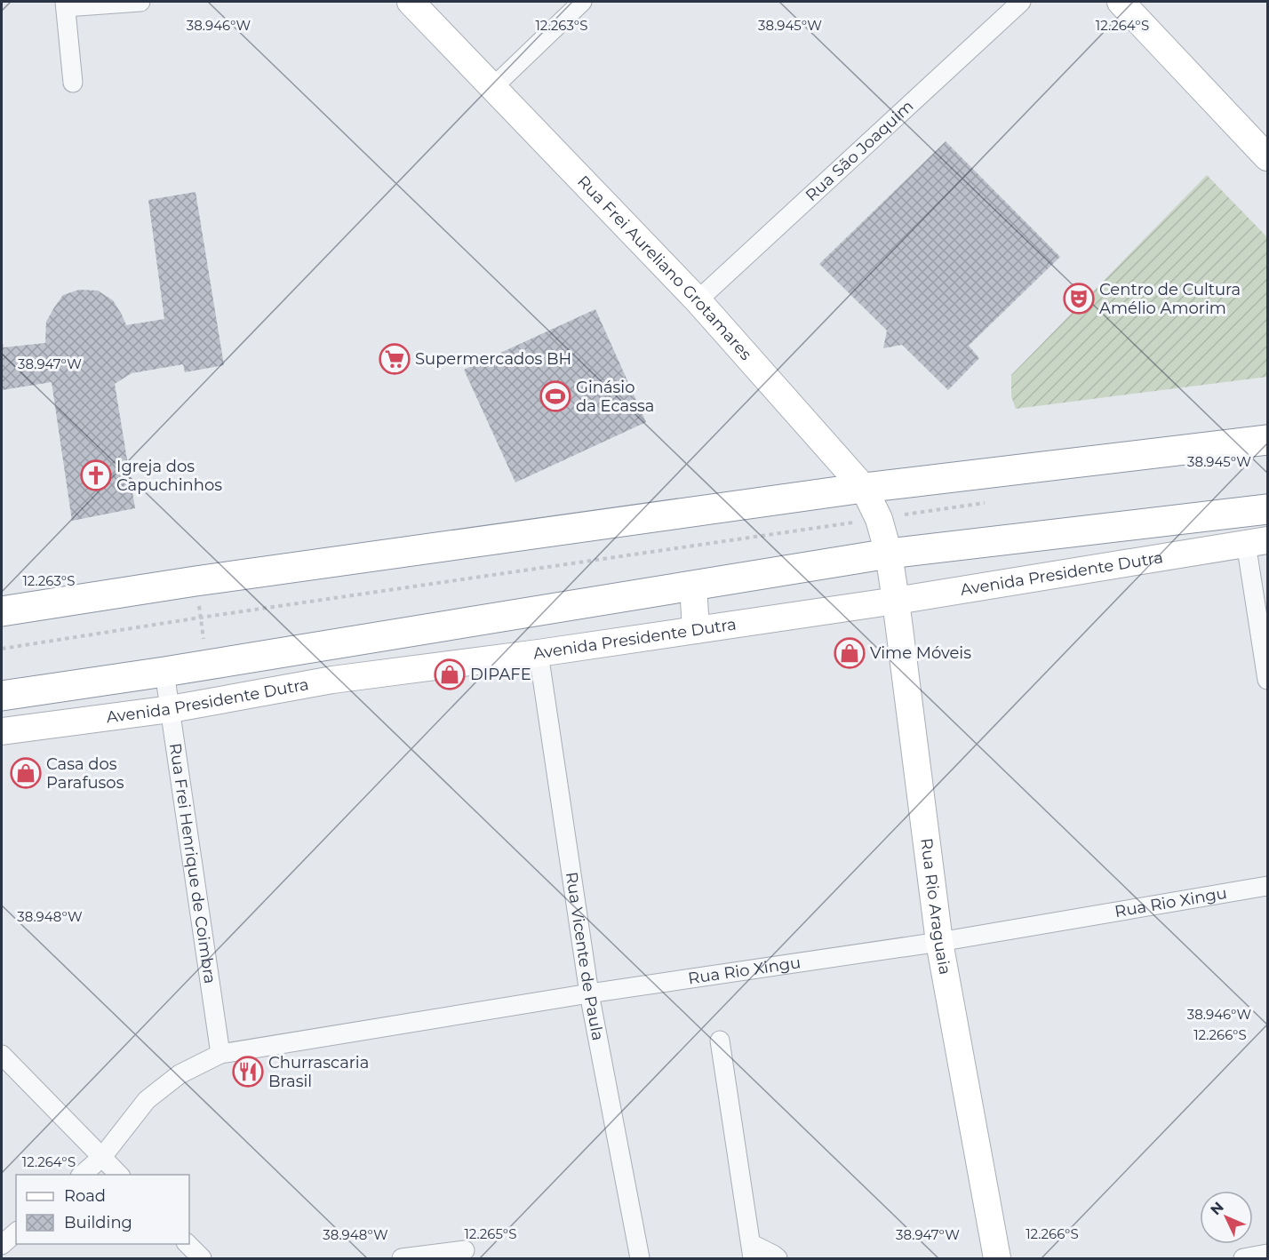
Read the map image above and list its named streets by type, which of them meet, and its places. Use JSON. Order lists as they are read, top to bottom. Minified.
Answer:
{"streets":{"street":["Rua São Joaquim","Rua Frei Aureliano Grotamares","Avenida Presidente Dutra","Rua Frei Henrique de Coimbra","Rua Rio Xingu","Rua Rio Araguaia","Rua Vicente de Paula"]},"crossings":[["Rua São Joaquim","Rua Frei Aureliano Grotamares"],["Rua Frei Aureliano Grotamares","Rua Rio Araguaia"],["Avenida Presidente Dutra","Rua Frei Henrique de Coimbra"],["Avenida Presidente Dutra","Rua Rio Araguaia"],["Avenida Presidente Dutra","Rua Vicente de Paula"],["Rua Frei Henrique de Coimbra","Rua Rio Xingu"],["Rua Rio Xingu","Rua Rio Araguaia"],["Rua Rio Xingu","Rua Vicente de Paula"]],"places":{"theatre":["Centro de Cultura Amélio Amorim"],"supermarket":["Supermercados BH"],"sports":["Ginásio da Ecassa"],"church":["Igreja dos Capuchinhos"],"shop":["Vime Móveis","DIPAFE","Casa dos Parafusos"],"restaurant":["Churrascaria Brasil"]},"legend":["Road","Building"],"north":"top left","coordinates":["38.946°W","38.945°W","12.263°S","12.264°S","38.947°W","38.948°W","12.266°S","12.265°S"]}
